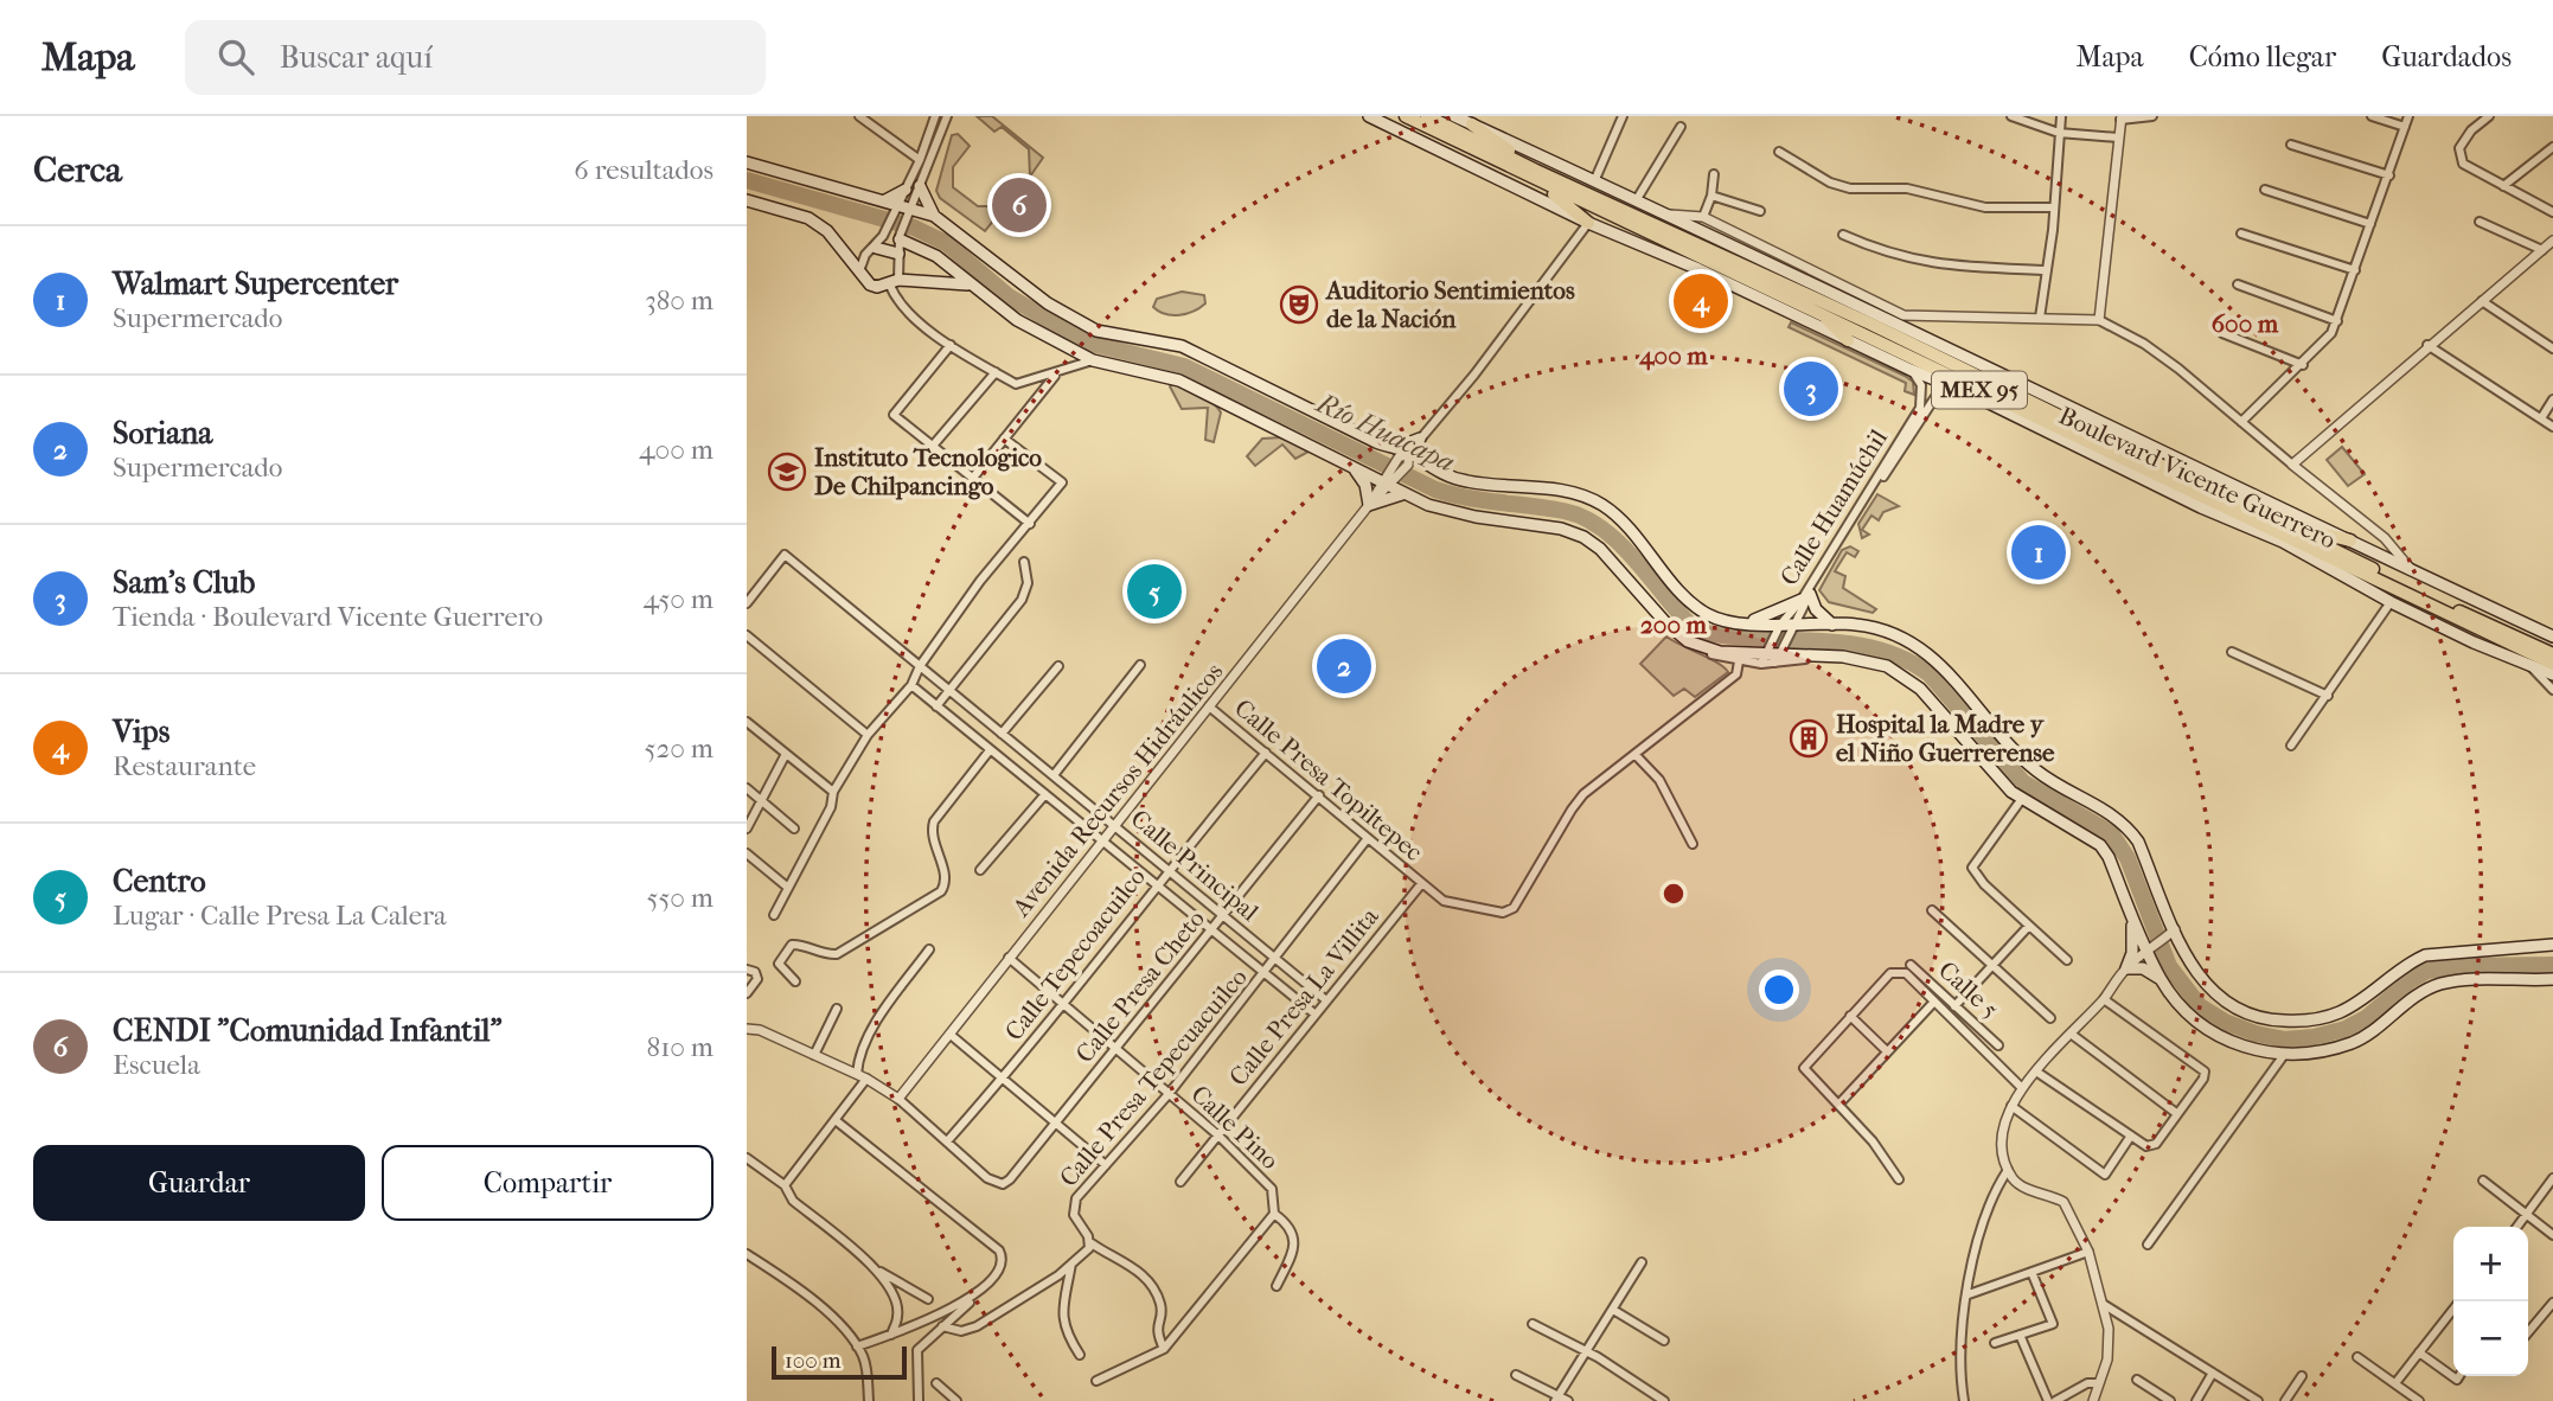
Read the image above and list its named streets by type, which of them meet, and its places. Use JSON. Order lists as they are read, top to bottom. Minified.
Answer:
{"streets":{"highway":["MEX 95","Boulevard Vicente Guerrero"],"street":["Calle Huamúchil","Calle Presa Topiltepec","Avenida Recursos Hidráulicos","Calle Principal","Calle Tepecoacuilco","Calle Presa Cheto","Calle 5","Calle Presa La Villita","Calle Presa Tepecuacuilco","Calle Pino"]},"crossings":[["Boulevard Vicente Guerrero","Calle Huamúchil"],["Boulevard Vicente Guerrero","Avenida Recursos Hidráulicos"],["Calle Presa Topiltepec","Avenida Recursos Hidráulicos"],["Calle Presa Topiltepec","Calle Tepecoacuilco"],["Calle Presa Topiltepec","Calle Presa Cheto"],["Calle Presa Topiltepec","Calle Presa La Villita"],["Calle Presa Topiltepec","Calle Presa Tepecuacuilco"],["Avenida Recursos Hidráulicos","Calle Principal"],["Avenida Recursos Hidráulicos","Calle Pino"],["Calle Principal","Calle Tepecoacuilco"],["Calle Principal","Calle Presa Cheto"],["Calle Principal","Calle Presa La Villita"],["Calle Principal","Calle Presa Tepecuacuilco"],["Calle Tepecoacuilco","Calle Presa Cheto"],["Calle Tepecoacuilco","Calle Pino"],["Calle Presa Cheto","Calle Pino"],["Calle Presa La Villita","Calle Pino"],["Calle Presa Tepecuacuilco","Calle Pino"]],"water":["Río Huacapa"],"places":{"theatre":["Auditorio Sentimientos de la Nación"],"school or university":["Instituto Tecnologico De Chilpancingo"],"building":["Hospital la Madre y el Niño Guerrerense"]},"scale_bar":"100 m","page":{"header":"Mapa","search":"Buscar aquí","nav":["Mapa","Cómo llegar","Guardados"],"heading":["Cerca","6 resultados"],"pins":["6","4","3","1","5","2"],"list":[{"mark":"1","name":"Walmart Supercenter","note":"Supermercado","value":"380 m"},{"mark":"2","name":"Soriana","note":"Supermercado","value":"400 m"},{"mark":"3","name":"Sam's Club","note":"Tienda · Boulevard Vicente Guerrero","value":"450 m"},{"mark":"4","name":"Vips","note":"Restaurante","value":"520 m"},{"mark":"5","name":"Centro","note":"Lugar · Calle Presa La Calera","value":"550 m"},{"mark":"6","name":"CENDI \"Comunidad Infantil\"","note":"Escuela","value":"810 m"}],"buttons":["Guardar","Compartir"],"map_buttons":["+","−"],"scale":"100 m"},"rings":["600 m","400 m","200 m"]}
